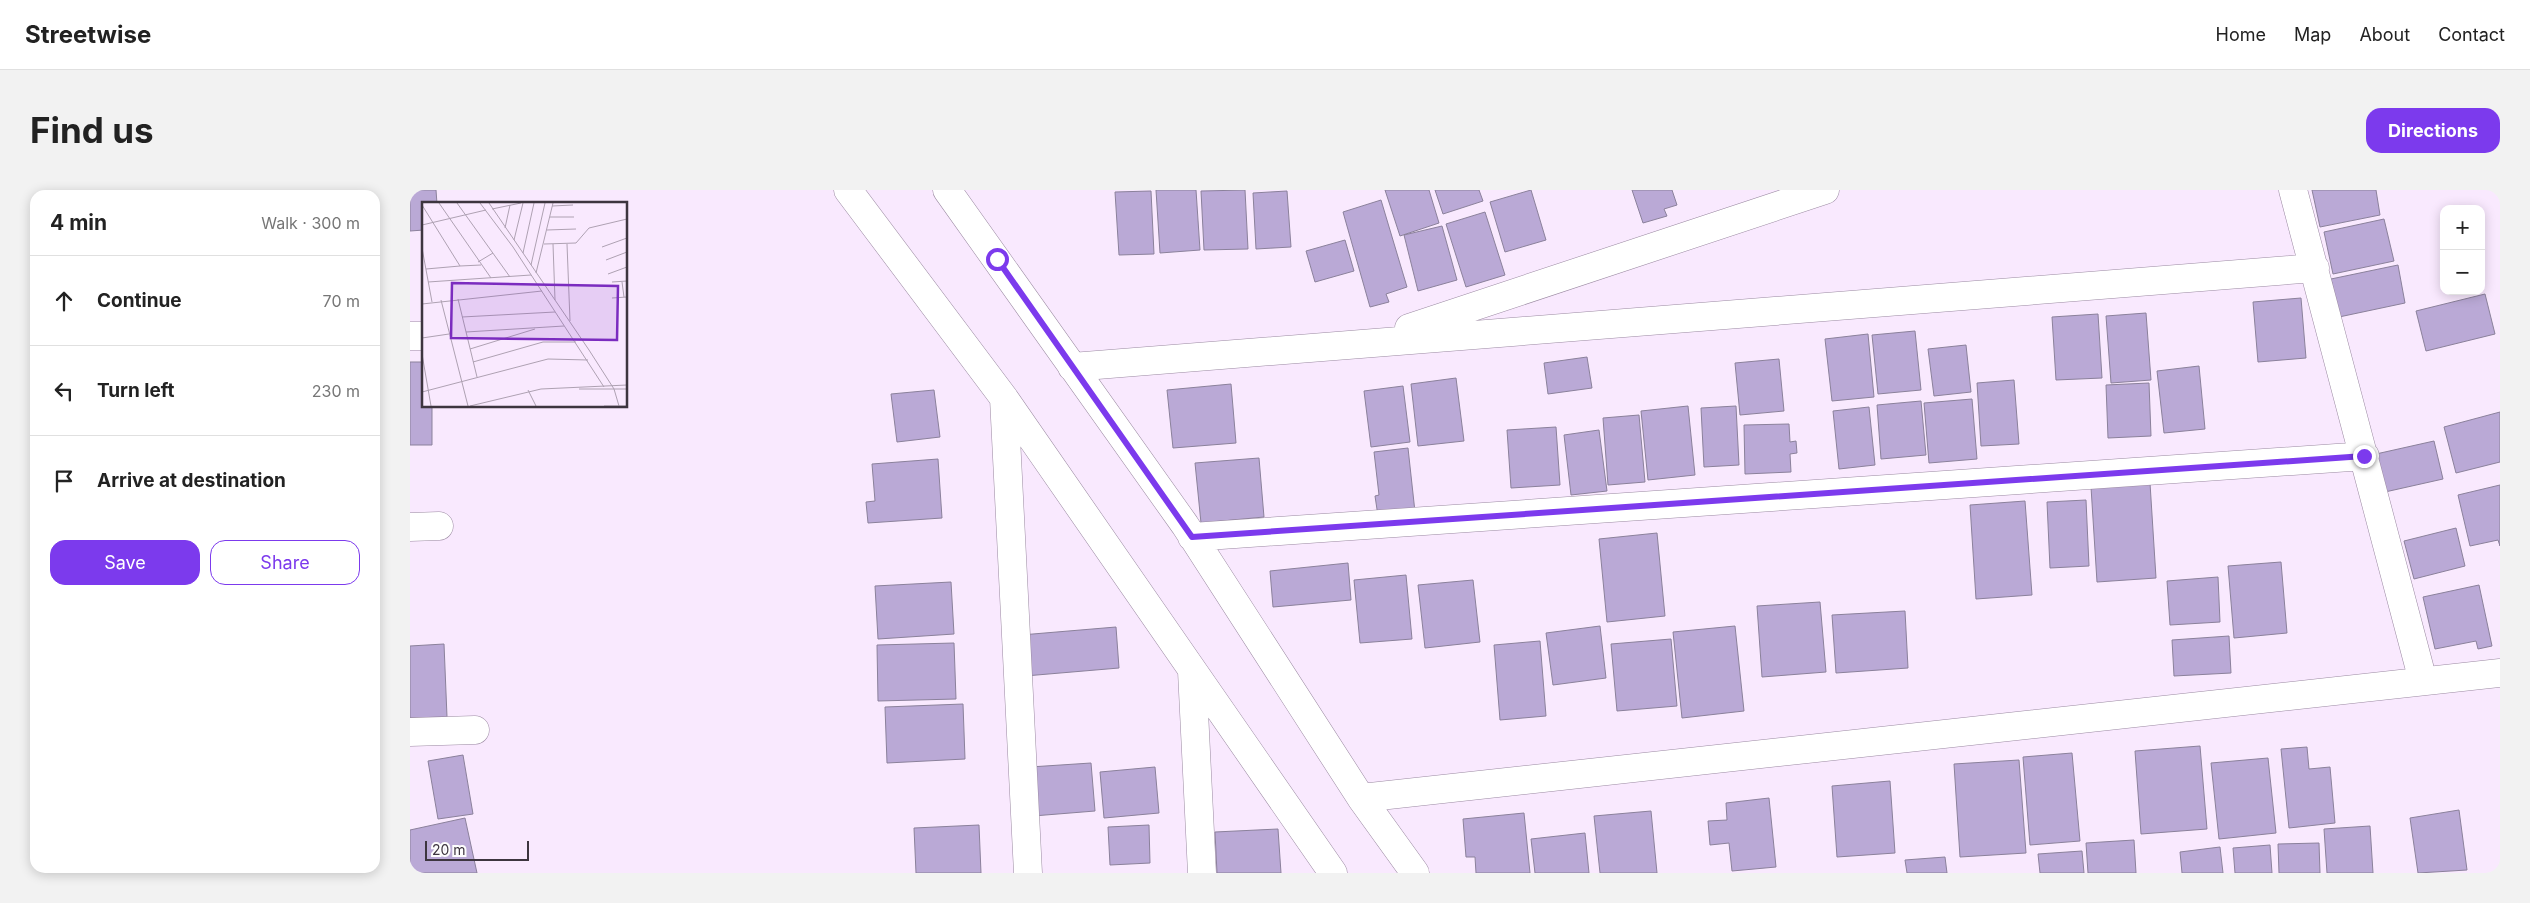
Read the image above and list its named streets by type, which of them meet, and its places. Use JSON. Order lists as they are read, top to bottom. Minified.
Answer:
{"scale_bar":"20 m","page":{"header":"Streetwise","nav":["Home","Map","About","Contact"],"buttons":["Directions",["Save","Share"]],"title":"Find us","heading":["4 min","Walk · 300 m"],"map_buttons":["+","−"],"list":[["Continue","70 m"],["Turn left","230 m"],"Arrive at destination"],"scale":"20 m"}}
